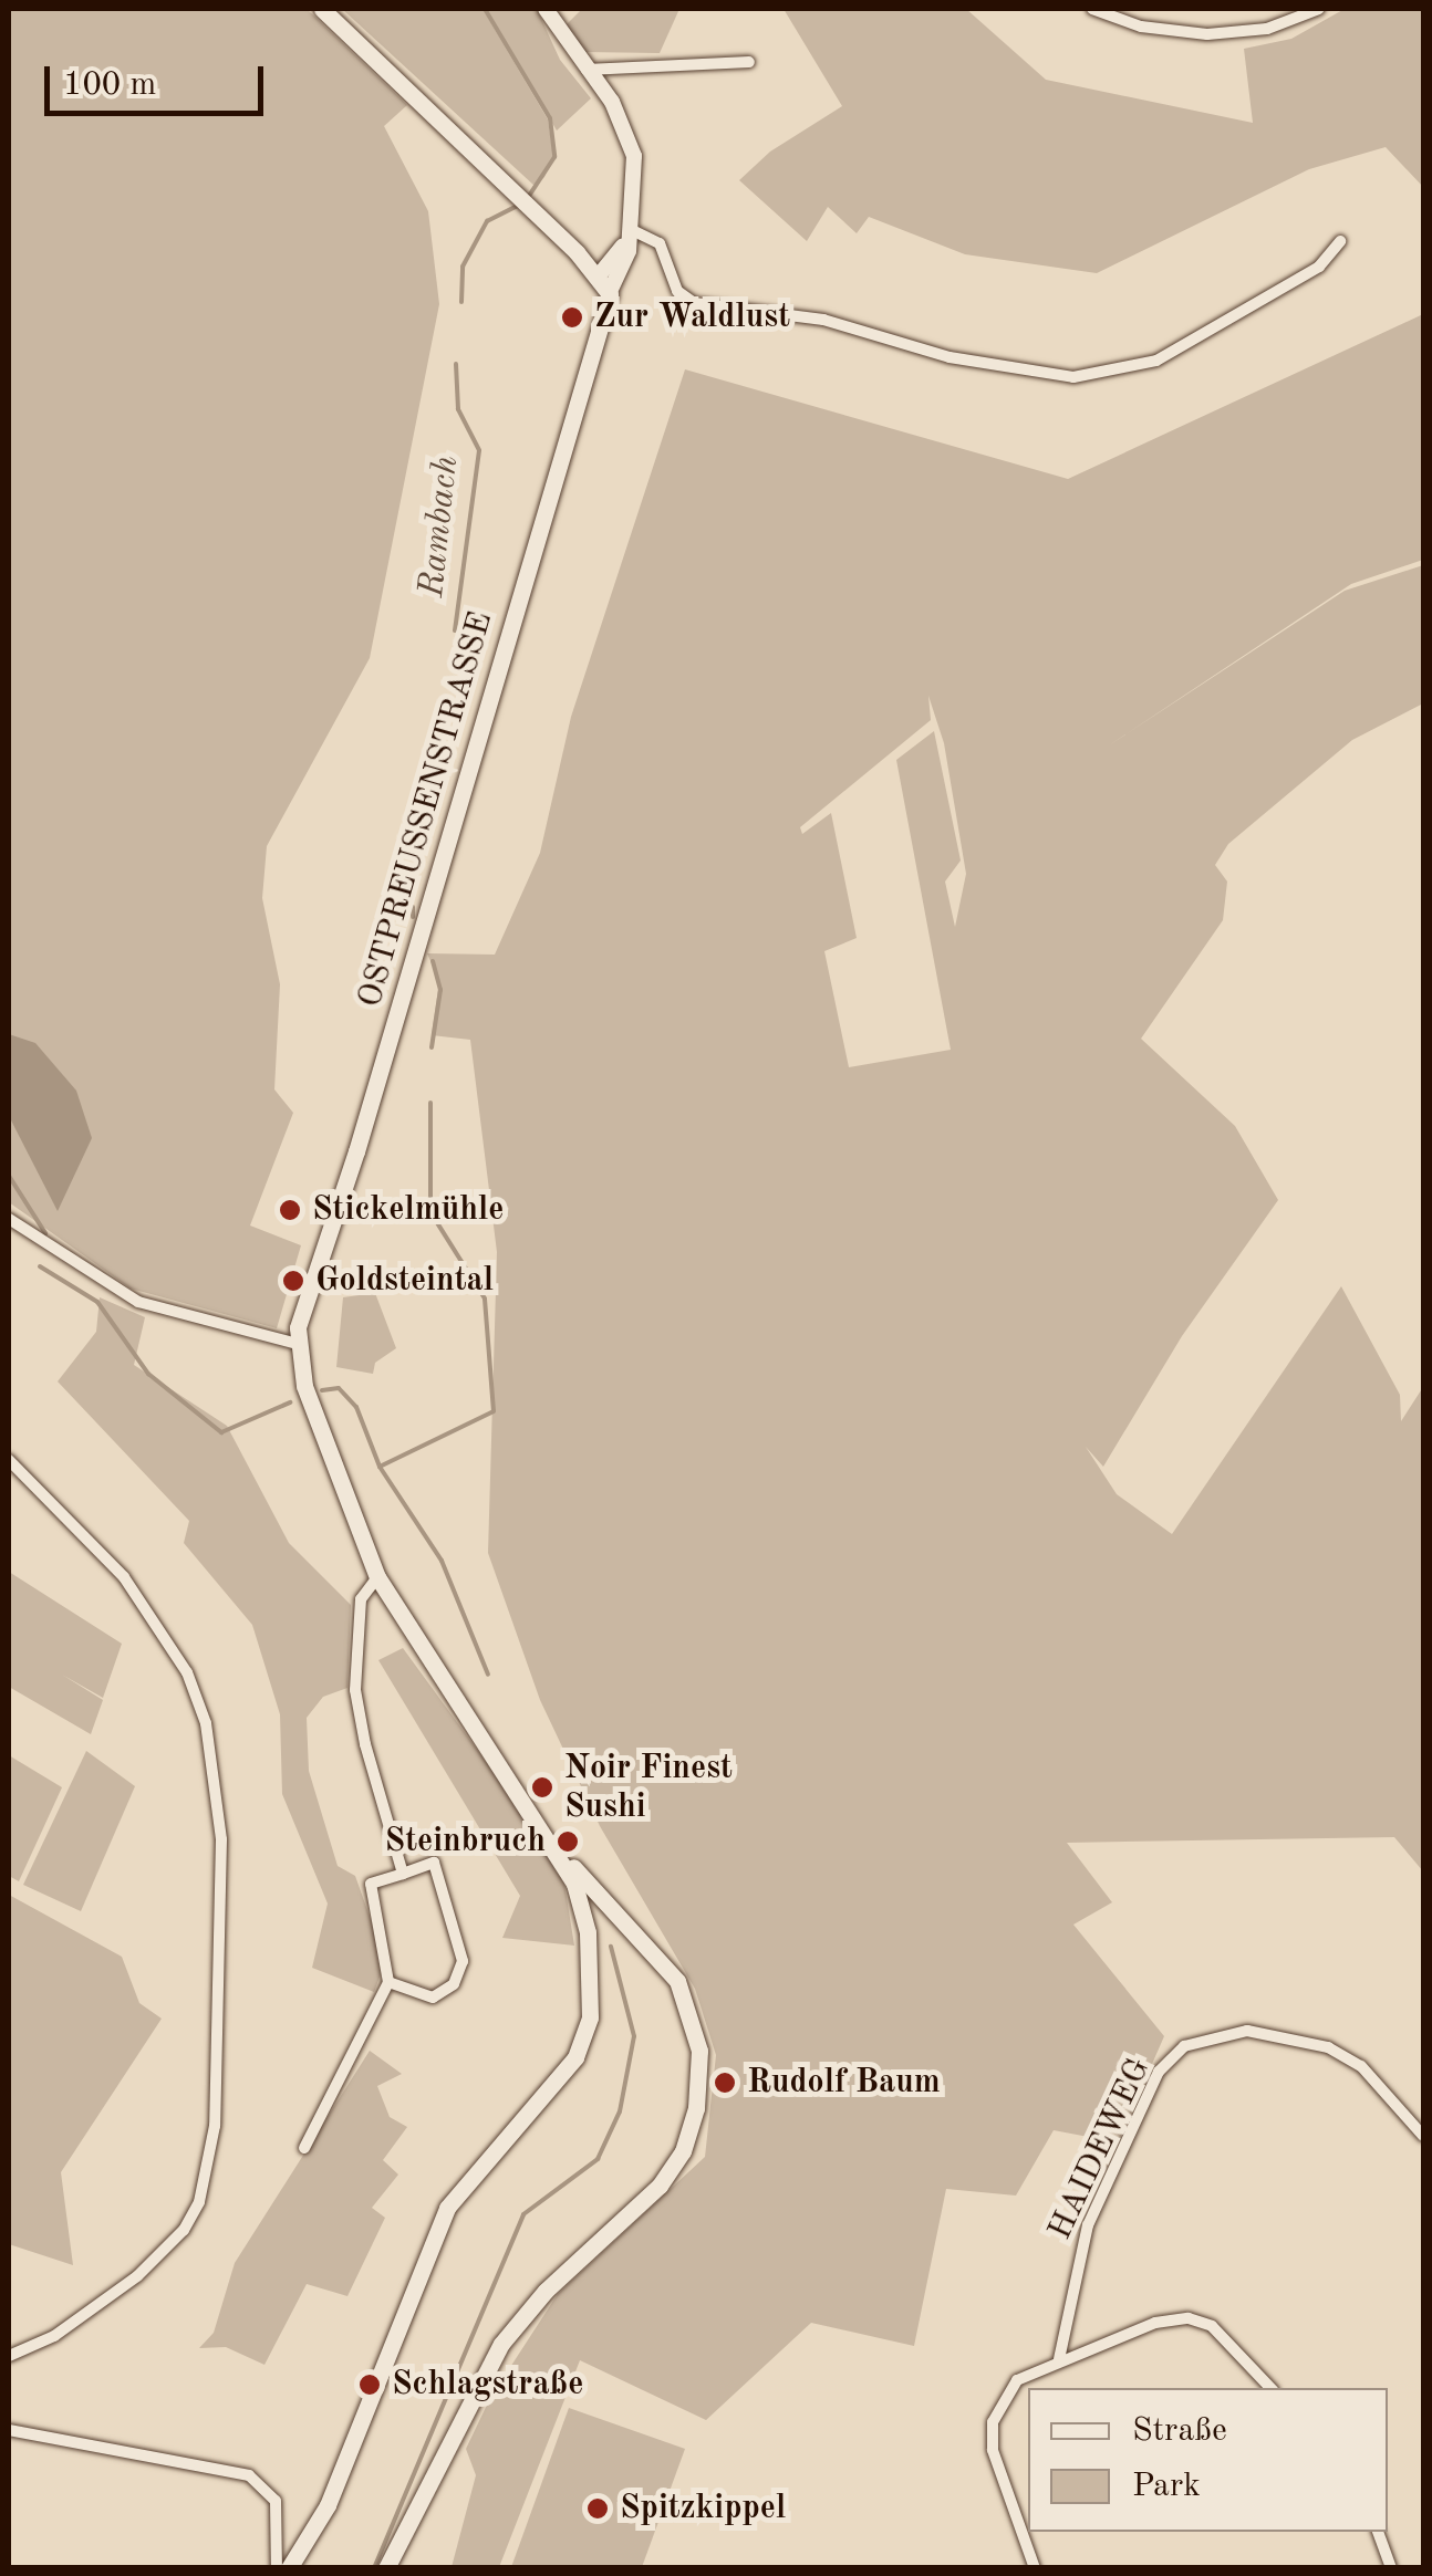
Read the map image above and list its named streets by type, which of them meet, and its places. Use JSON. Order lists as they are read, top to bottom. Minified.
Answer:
{"streets":{"main road":["OSTPREUSSENSTRASSE"],"street":["HAIDEWEG"]},"water":["Rambach"],"places":["Zur Waldlust","Stickelmühle","Goldsteintal","Noir Finest Sushi","Steinbruch","Rudolf Baum","Schlagstraße","Spitzkippel"],"legend":["Straße","Park"],"scale_bar":"100 m"}
